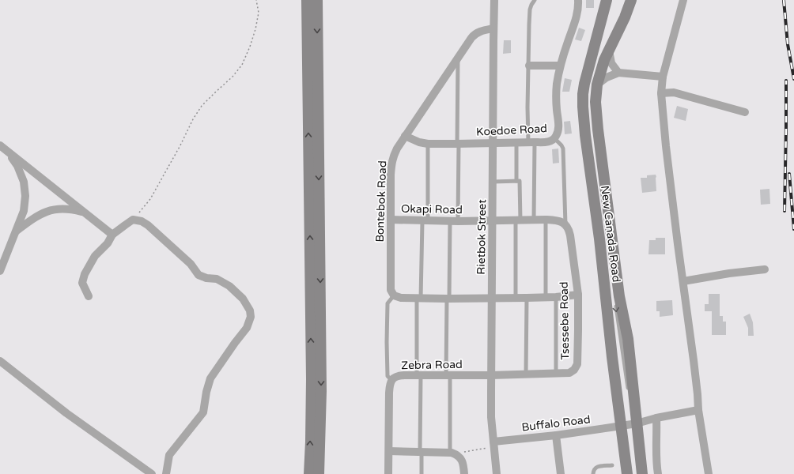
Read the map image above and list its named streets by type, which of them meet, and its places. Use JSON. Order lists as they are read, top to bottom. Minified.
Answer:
{"streets":{"main road":["New Canada Road"],"street":["Koedoe Road","Bontebok Road","Okapi Road","Rietbok Street","Tsessebe Road","Zebra Road","Buffalo Road"]},"crossings":[["Koedoe Road","Bontebok Road"],["Koedoe Road","Rietbok Street"],["Bontebok Road","Okapi Road"],["Bontebok Road","Rietbok Street"],["Okapi Road","Rietbok Street"],["New Canada Road","Buffalo Road"],["Rietbok Street","Tsessebe Road"],["Rietbok Street","Zebra Road"],["Rietbok Street","Buffalo Road"],["Tsessebe Road","Zebra Road"]]}
